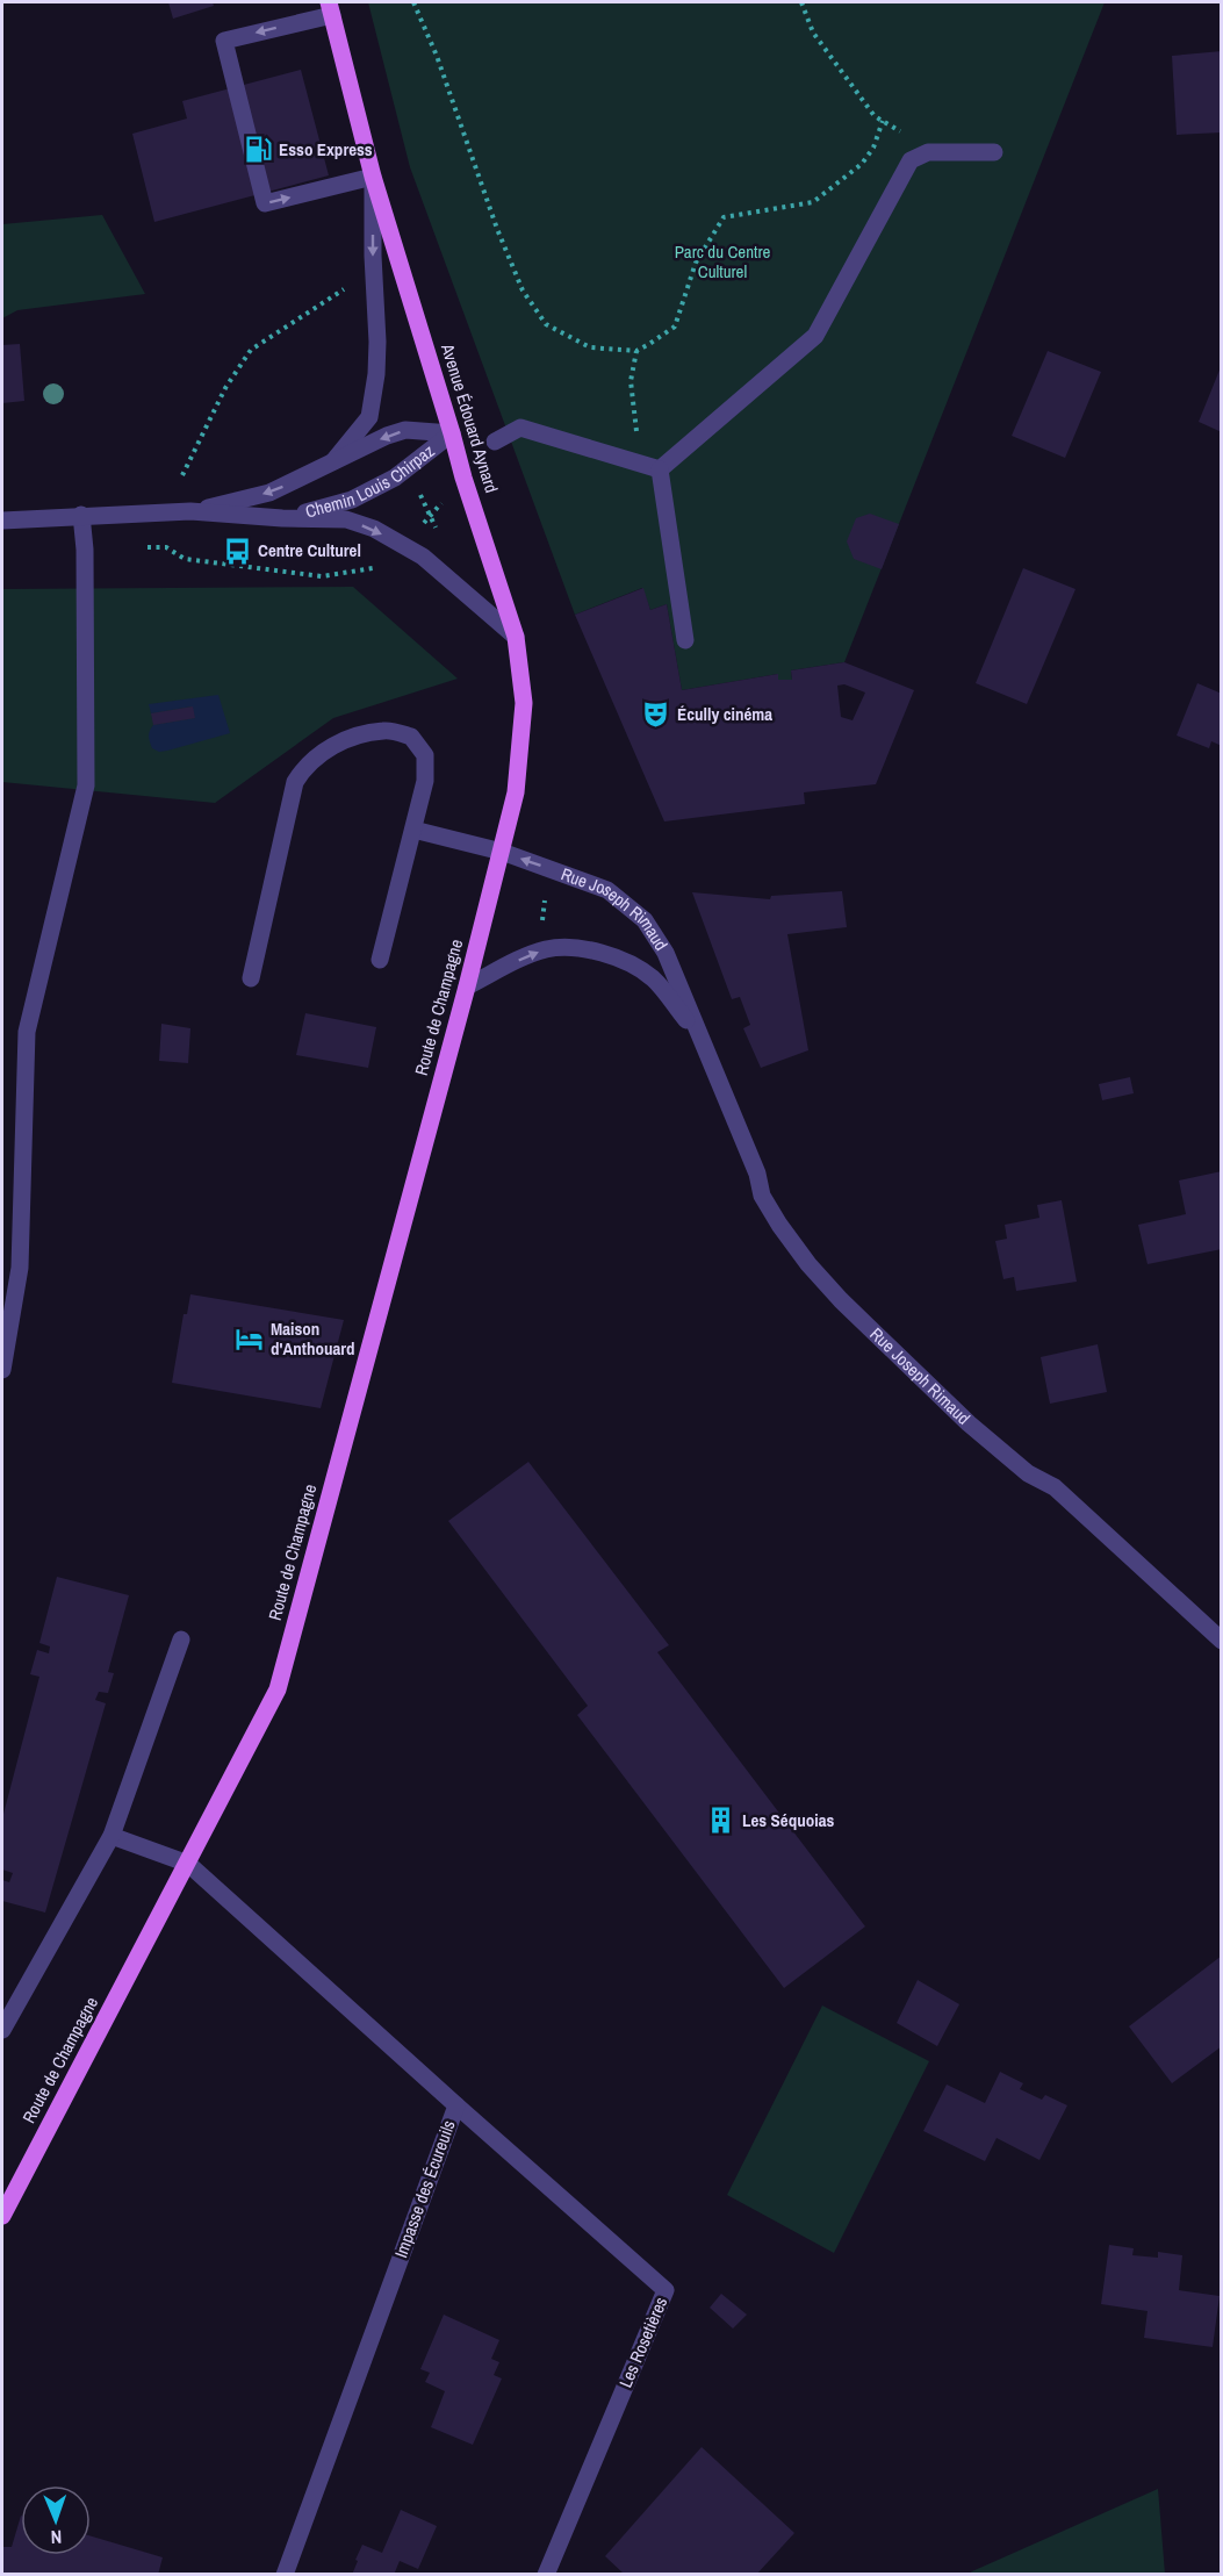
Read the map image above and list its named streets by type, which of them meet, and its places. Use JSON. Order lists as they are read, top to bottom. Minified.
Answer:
{"streets":{"main road":["Avenue Édouard Aynard","Route de Champagne"],"street":["Chemin Louis Chirpaz","Rue Joseph Rimaud","Impasse des Écureuils","Les Rosetières"]},"crossings":[["Avenue Édouard Aynard","Chemin Louis Chirpaz"],["Avenue Édouard Aynard","Rue Joseph Rimaud"],["Avenue Édouard Aynard","Route de Champagne"],["Rue Joseph Rimaud","Route de Champagne"],["Route de Champagne","Impasse des Écureuils"],["Impasse des Écureuils","Les Rosetières"]],"parks":["Parc du Centre Culturel"],"places":{"fuel station":["Esso Express"],"bus stop":["Centre Culturel"],"theatre":["Écully cinéma"],"hotel":["Maison d'Anthouard"],"building":["Les Séquoias"]},"north":"bottom"}
